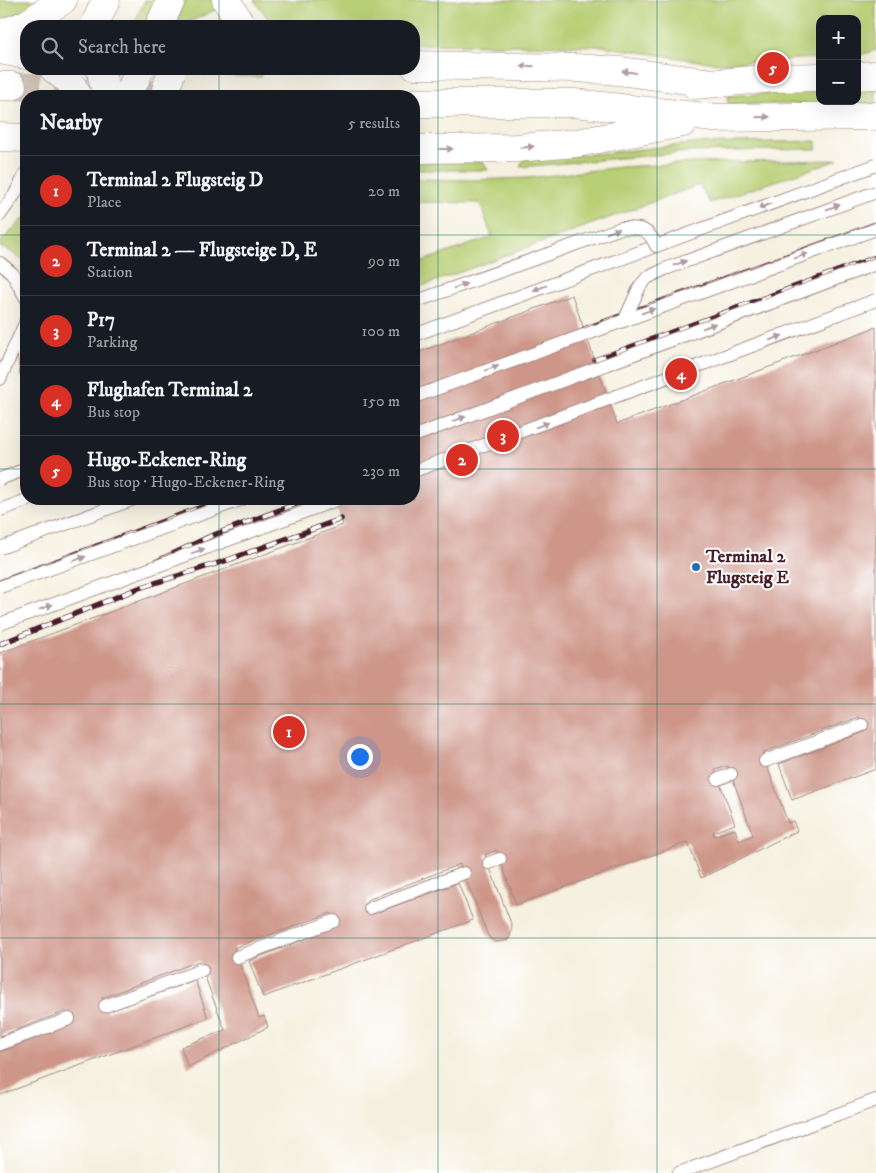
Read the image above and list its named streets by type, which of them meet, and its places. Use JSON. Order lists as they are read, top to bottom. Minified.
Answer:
{"places":["Terminal 2 Flugsteig E"],"page":{"map_buttons":["+","−"],"search":"Search here","pins":["5","4","3","2","1"],"heading":["Nearby","5 results"],"list":[{"mark":"1","name":"Terminal 2 Flugsteig D","note":"Place","value":"20 m"},{"mark":"2","name":"Terminal 2 — Flugsteige D, E","note":"Station","value":"90 m"},{"mark":"3","name":"P17","note":"Parking","value":"100 m"},{"mark":"4","name":"Flughafen Terminal 2","note":"Bus stop","value":"150 m"},{"mark":"5","name":"Hugo-Eckener-Ring","note":"Bus stop · Hugo-Eckener-Ring","value":"230 m"}]}}
